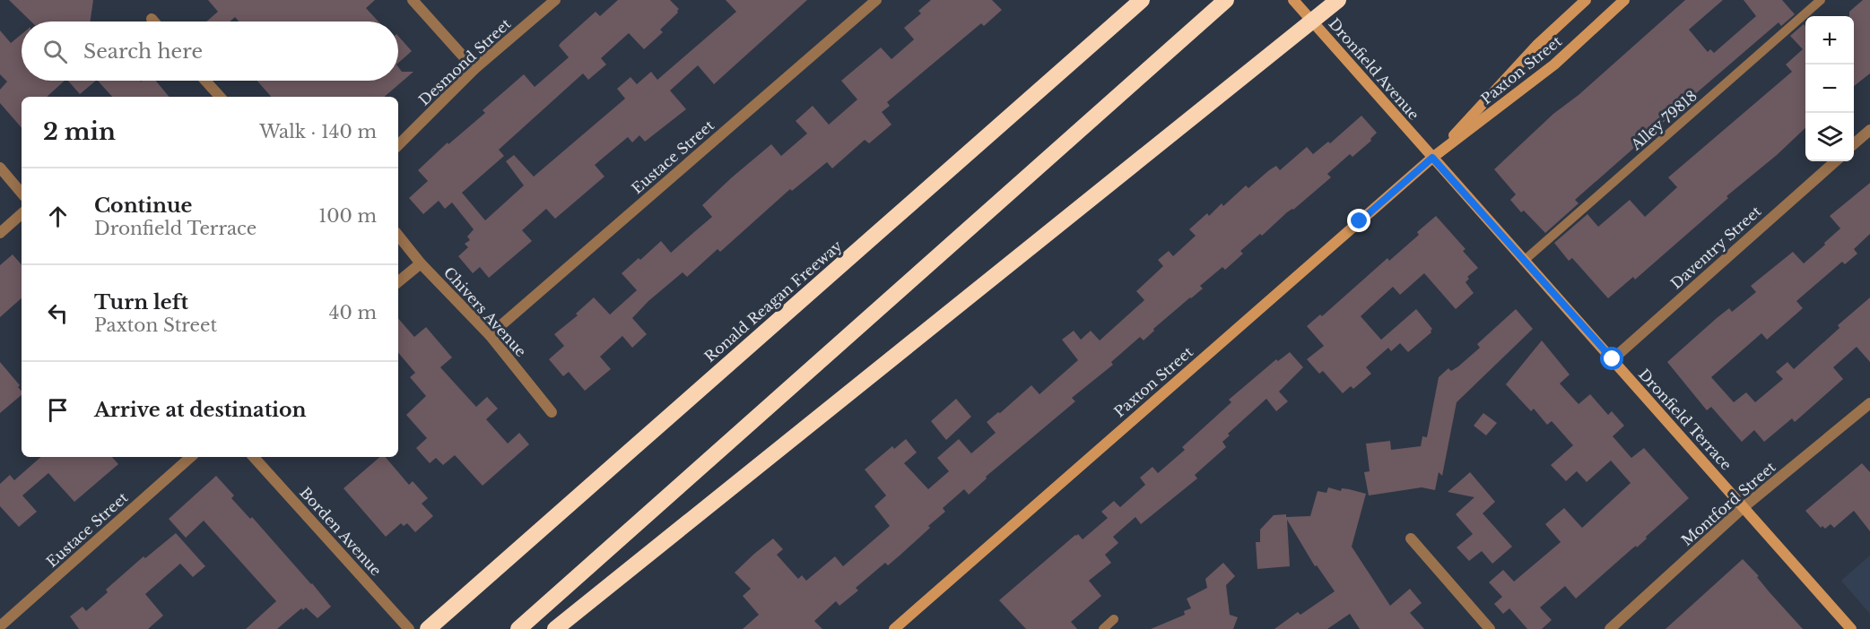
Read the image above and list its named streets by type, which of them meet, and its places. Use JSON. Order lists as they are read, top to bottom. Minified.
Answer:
{"streets":{"highway":["Ronald Reagan Freeway"],"street":["Desmond Street","Dronfield Avenue","Paxton Street","Eustace Street","Daventry Street","Chivers Avenue","Dronfield Terrace","Montford Street","Borden Avenue"],"lane":["Alley 79818"]},"crossings":[["Dronfield Avenue","Paxton Street"],["Dronfield Avenue","Dronfield Terrace"],["Paxton Street","Dronfield Terrace"],["Alley 79818","Dronfield Terrace"],["Eustace Street","Chivers Avenue"],["Daventry Street","Dronfield Terrace"],["Dronfield Terrace","Montford Street"]],"page":{"map_buttons":["+","−"],"search":"Search here","heading":["2 min","Walk · 140 m"],"list":[["Continue","Dronfield Terrace","100 m"],["Turn left","Paxton Street","40 m"],"Arrive at destination"]}}
